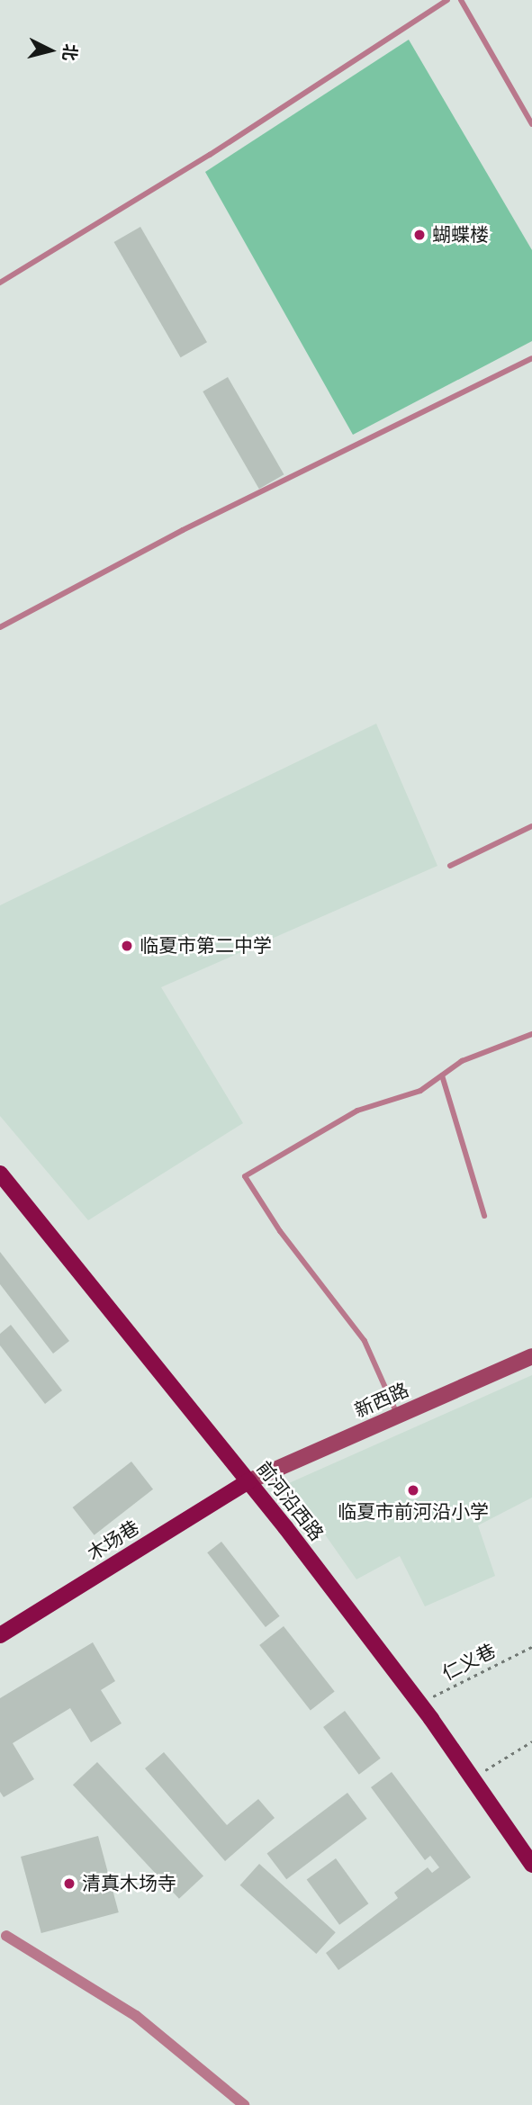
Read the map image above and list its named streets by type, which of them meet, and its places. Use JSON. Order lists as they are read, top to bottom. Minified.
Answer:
{"streets":{"main road":["新西路","前河沿西路","木场巷"],"path":["仁义巷"]},"crossings":[["新西路","前河沿西路"],["新西路","木场巷"],["前河沿西路","木场巷"],["前河沿西路","仁义巷"]],"places":["蝴蝶楼","临夏市第二中学","临夏市前河沿小学","清真木场寺"],"north":"right"}
